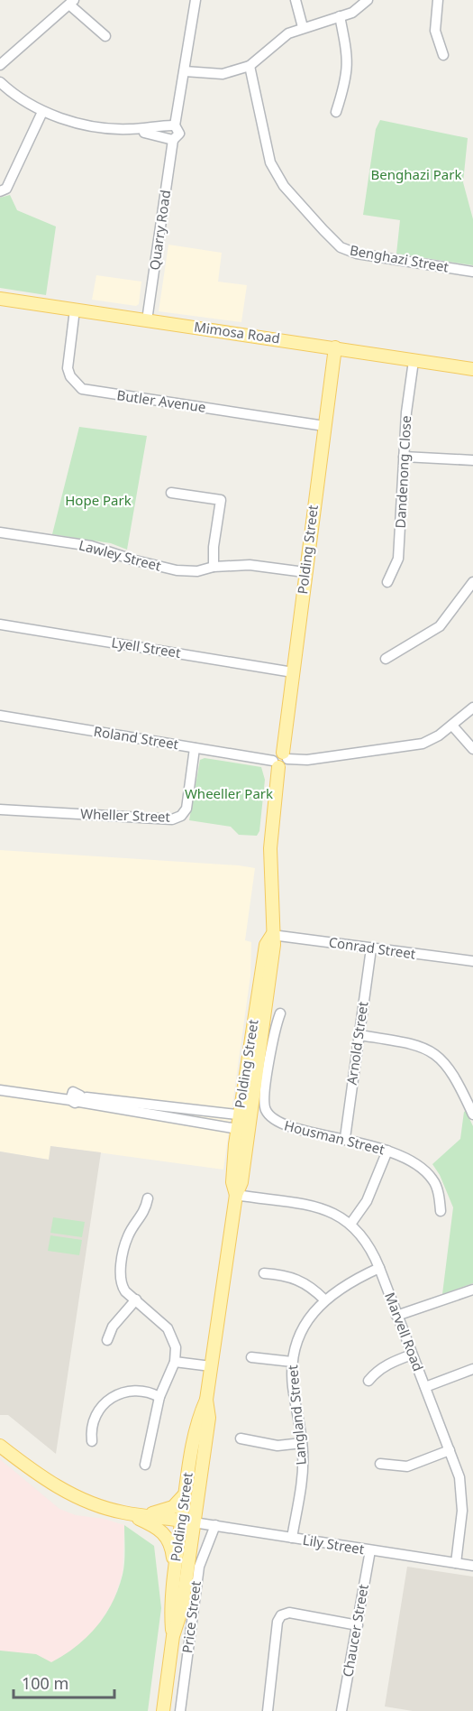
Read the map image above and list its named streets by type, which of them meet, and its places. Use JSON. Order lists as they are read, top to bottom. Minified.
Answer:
{"streets":{"main road":["Mimosa Road","Polding Street"],"street":["Quarry Road","Benghazi Street","Butler Avenue","Dandenong Close","Lawley Street","Lyell Street","Roland Street","Wheller Street","Conrad Street","Arnold Street","Housman Street","Marvell Road","Langland Street","Lily Street","Price Street","Chaucer Street"]},"crossings":[["Quarry Road","Mimosa Road"],["Mimosa Road","Butler Avenue"],["Mimosa Road","Dandenong Close"],["Mimosa Road","Polding Street"],["Butler Avenue","Polding Street"],["Polding Street","Lawley Street"],["Polding Street","Lyell Street"],["Polding Street","Roland Street"],["Polding Street","Conrad Street"],["Polding Street","Marvell Road"],["Polding Street","Lily Street"],["Roland Street","Wheller Street"],["Conrad Street","Arnold Street"],["Arnold Street","Housman Street"],["Marvell Road","Langland Street"],["Marvell Road","Lily Street"],["Langland Street","Lily Street"],["Lily Street","Price Street"],["Lily Street","Chaucer Street"]],"parks":["Benghazi Park","Hope Park","Wheeller Park"],"scale_bar":"100 m"}
